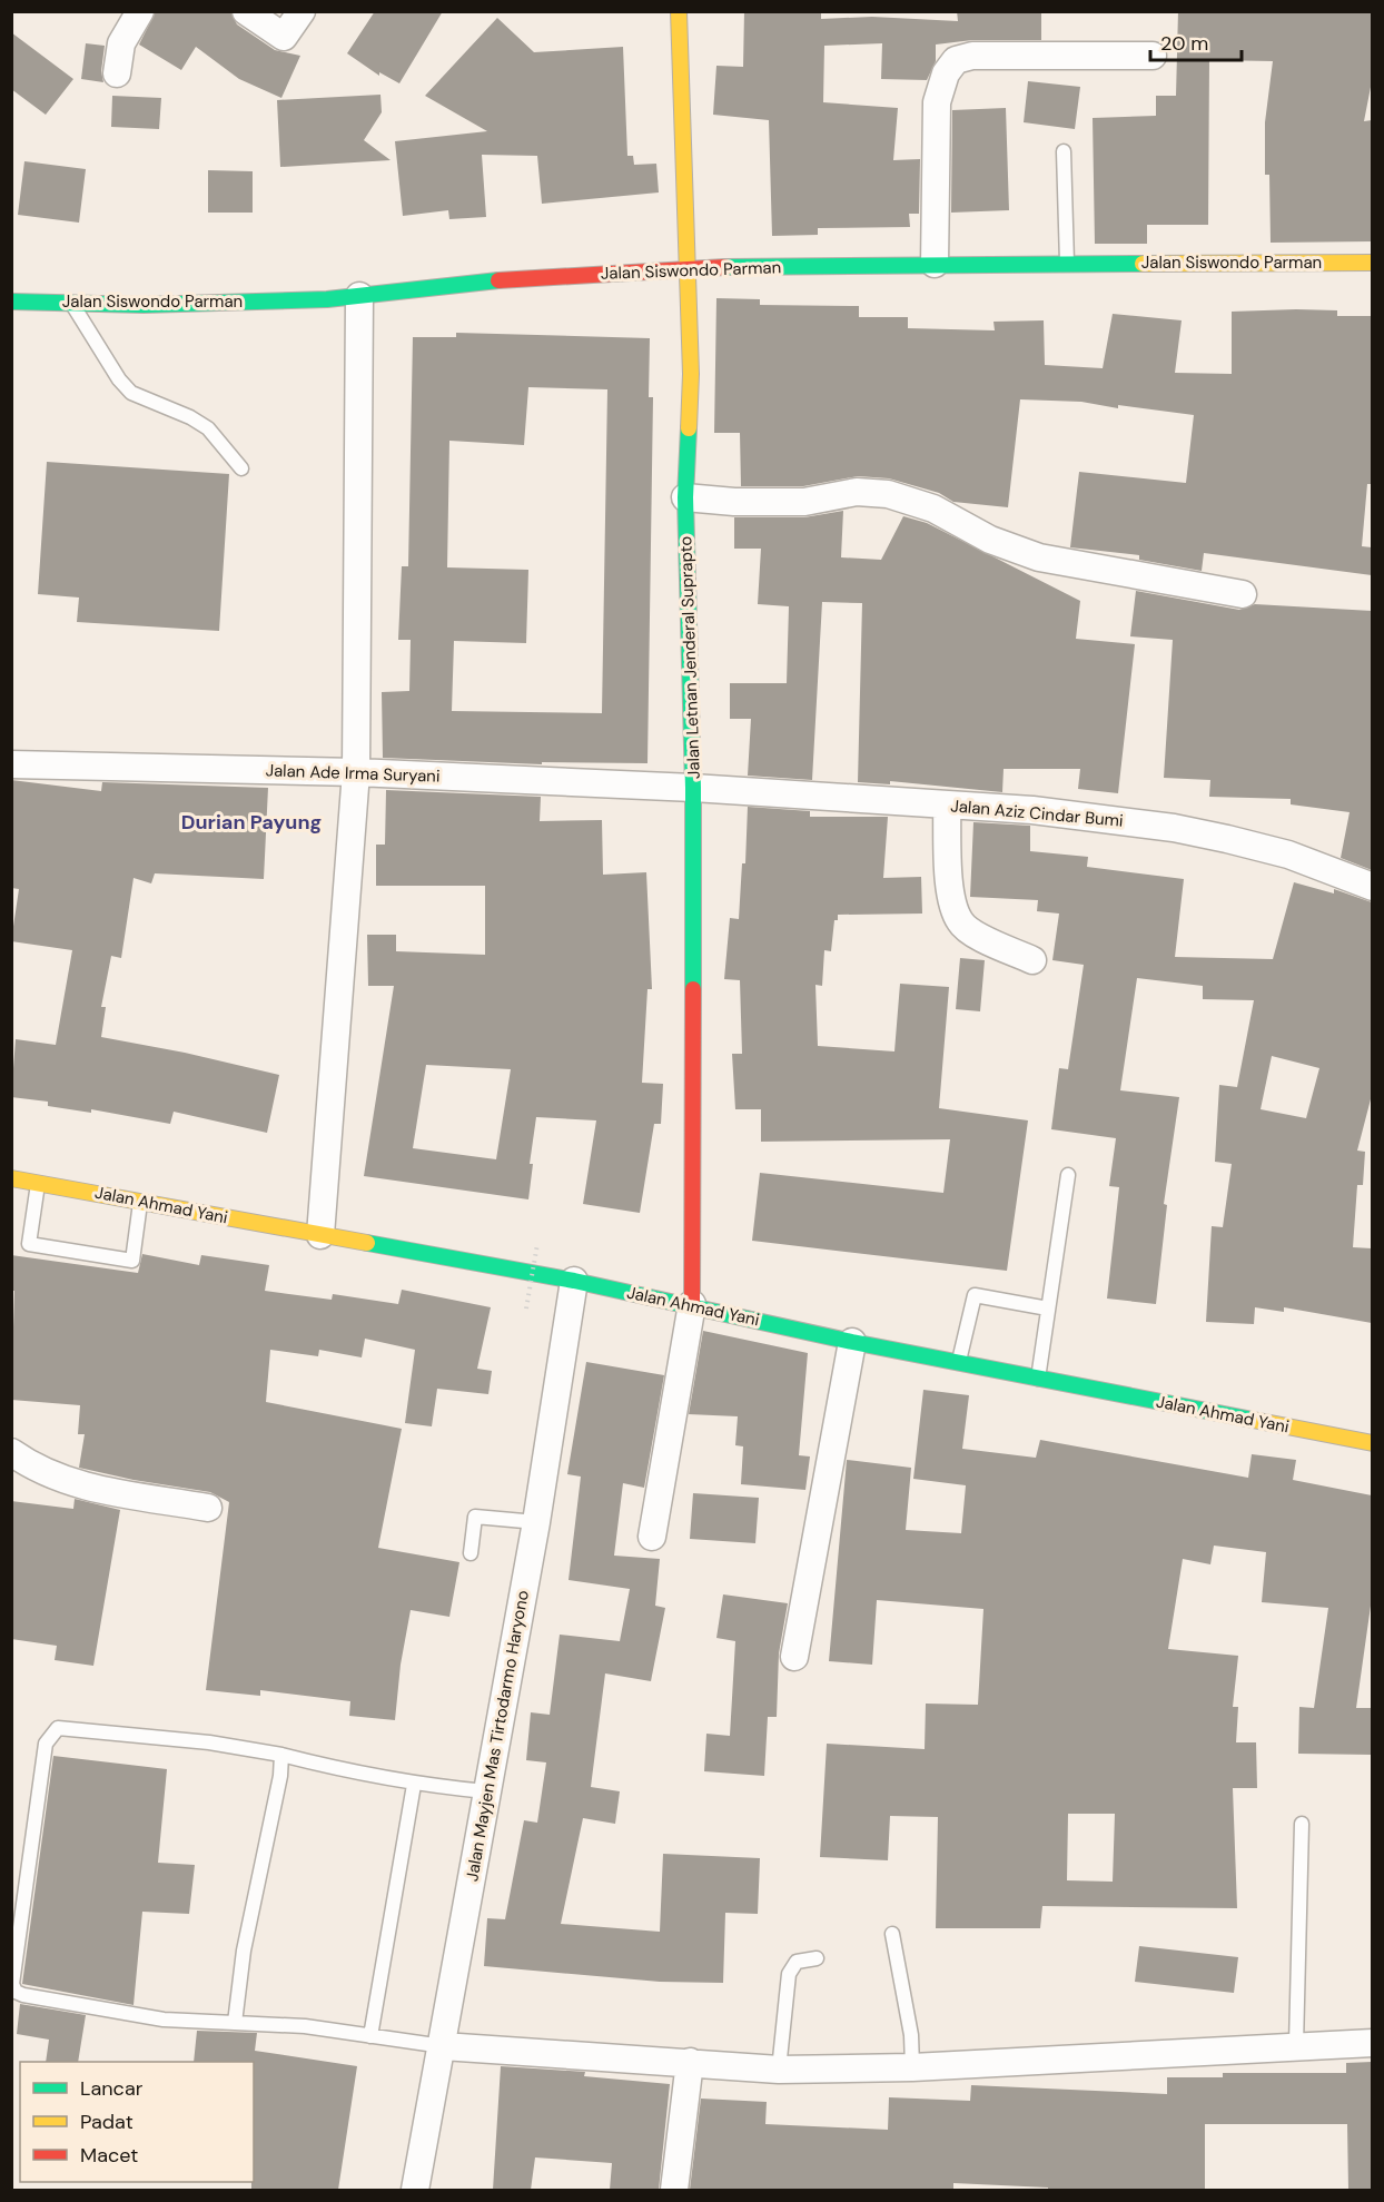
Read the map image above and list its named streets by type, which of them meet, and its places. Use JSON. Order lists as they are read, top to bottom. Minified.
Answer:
{"streets":{"street":["Jalan Siswondo Parman","Jalan Letnan Jenderal Suprapto","Jalan Ade Irma Suryani","Jalan Aziz Cindar Bumi","Jalan Ahmad Yani","Jalan Mayjen Mas Tirtodarmo Haryono"]},"crossings":[["Jalan Siswondo Parman","Jalan Letnan Jenderal Suprapto"],["Jalan Letnan Jenderal Suprapto","Jalan Ade Irma Suryani"],["Jalan Letnan Jenderal Suprapto","Jalan Aziz Cindar Bumi"],["Jalan Letnan Jenderal Suprapto","Jalan Ahmad Yani"],["Jalan Ade Irma Suryani","Jalan Aziz Cindar Bumi"],["Jalan Ahmad Yani","Jalan Mayjen Mas Tirtodarmo Haryono"]],"districts":["Durian Payung"],"legend":["Lancar","Padat","Macet"],"scale_bar":"20 m"}
